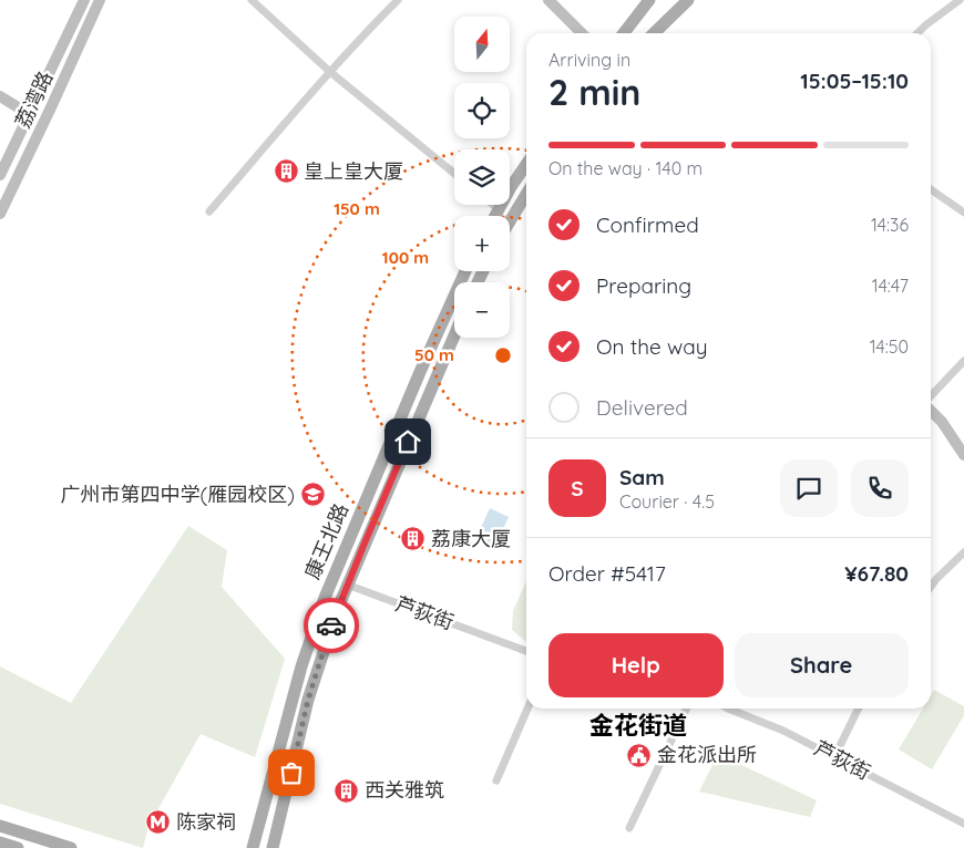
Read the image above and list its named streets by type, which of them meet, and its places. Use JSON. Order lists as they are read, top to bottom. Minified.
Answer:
{"streets":{"main road":["荔湾路","康王北路"],"street":["芦荻街"]},"crossings":[["康王北路","芦荻街"]],"districts":["金花街道"],"places":{"building":["皇上皇大厦","荔康大厦","西关雅筑"],"school or university":["广州市第四中学(雁园校区)"],"public building":["金花派出所"],"metro station":["陈家祠"]},"north":"top","page":{"map_buttons":["+","−"],"heading":["2 min","Arriving in","15:05–15:10"],"panel":["Sam","Courier · 4.5","Order #5417","¥67.80"],"bar":"On the way · 140 m","list":[["Confirmed","14:36"],["Preparing","14:47"],["On the way","14:50"],"Delivered"],"round":"S","buttons":["Help","Share"]},"rings":["150 m","100 m","50 m"]}
